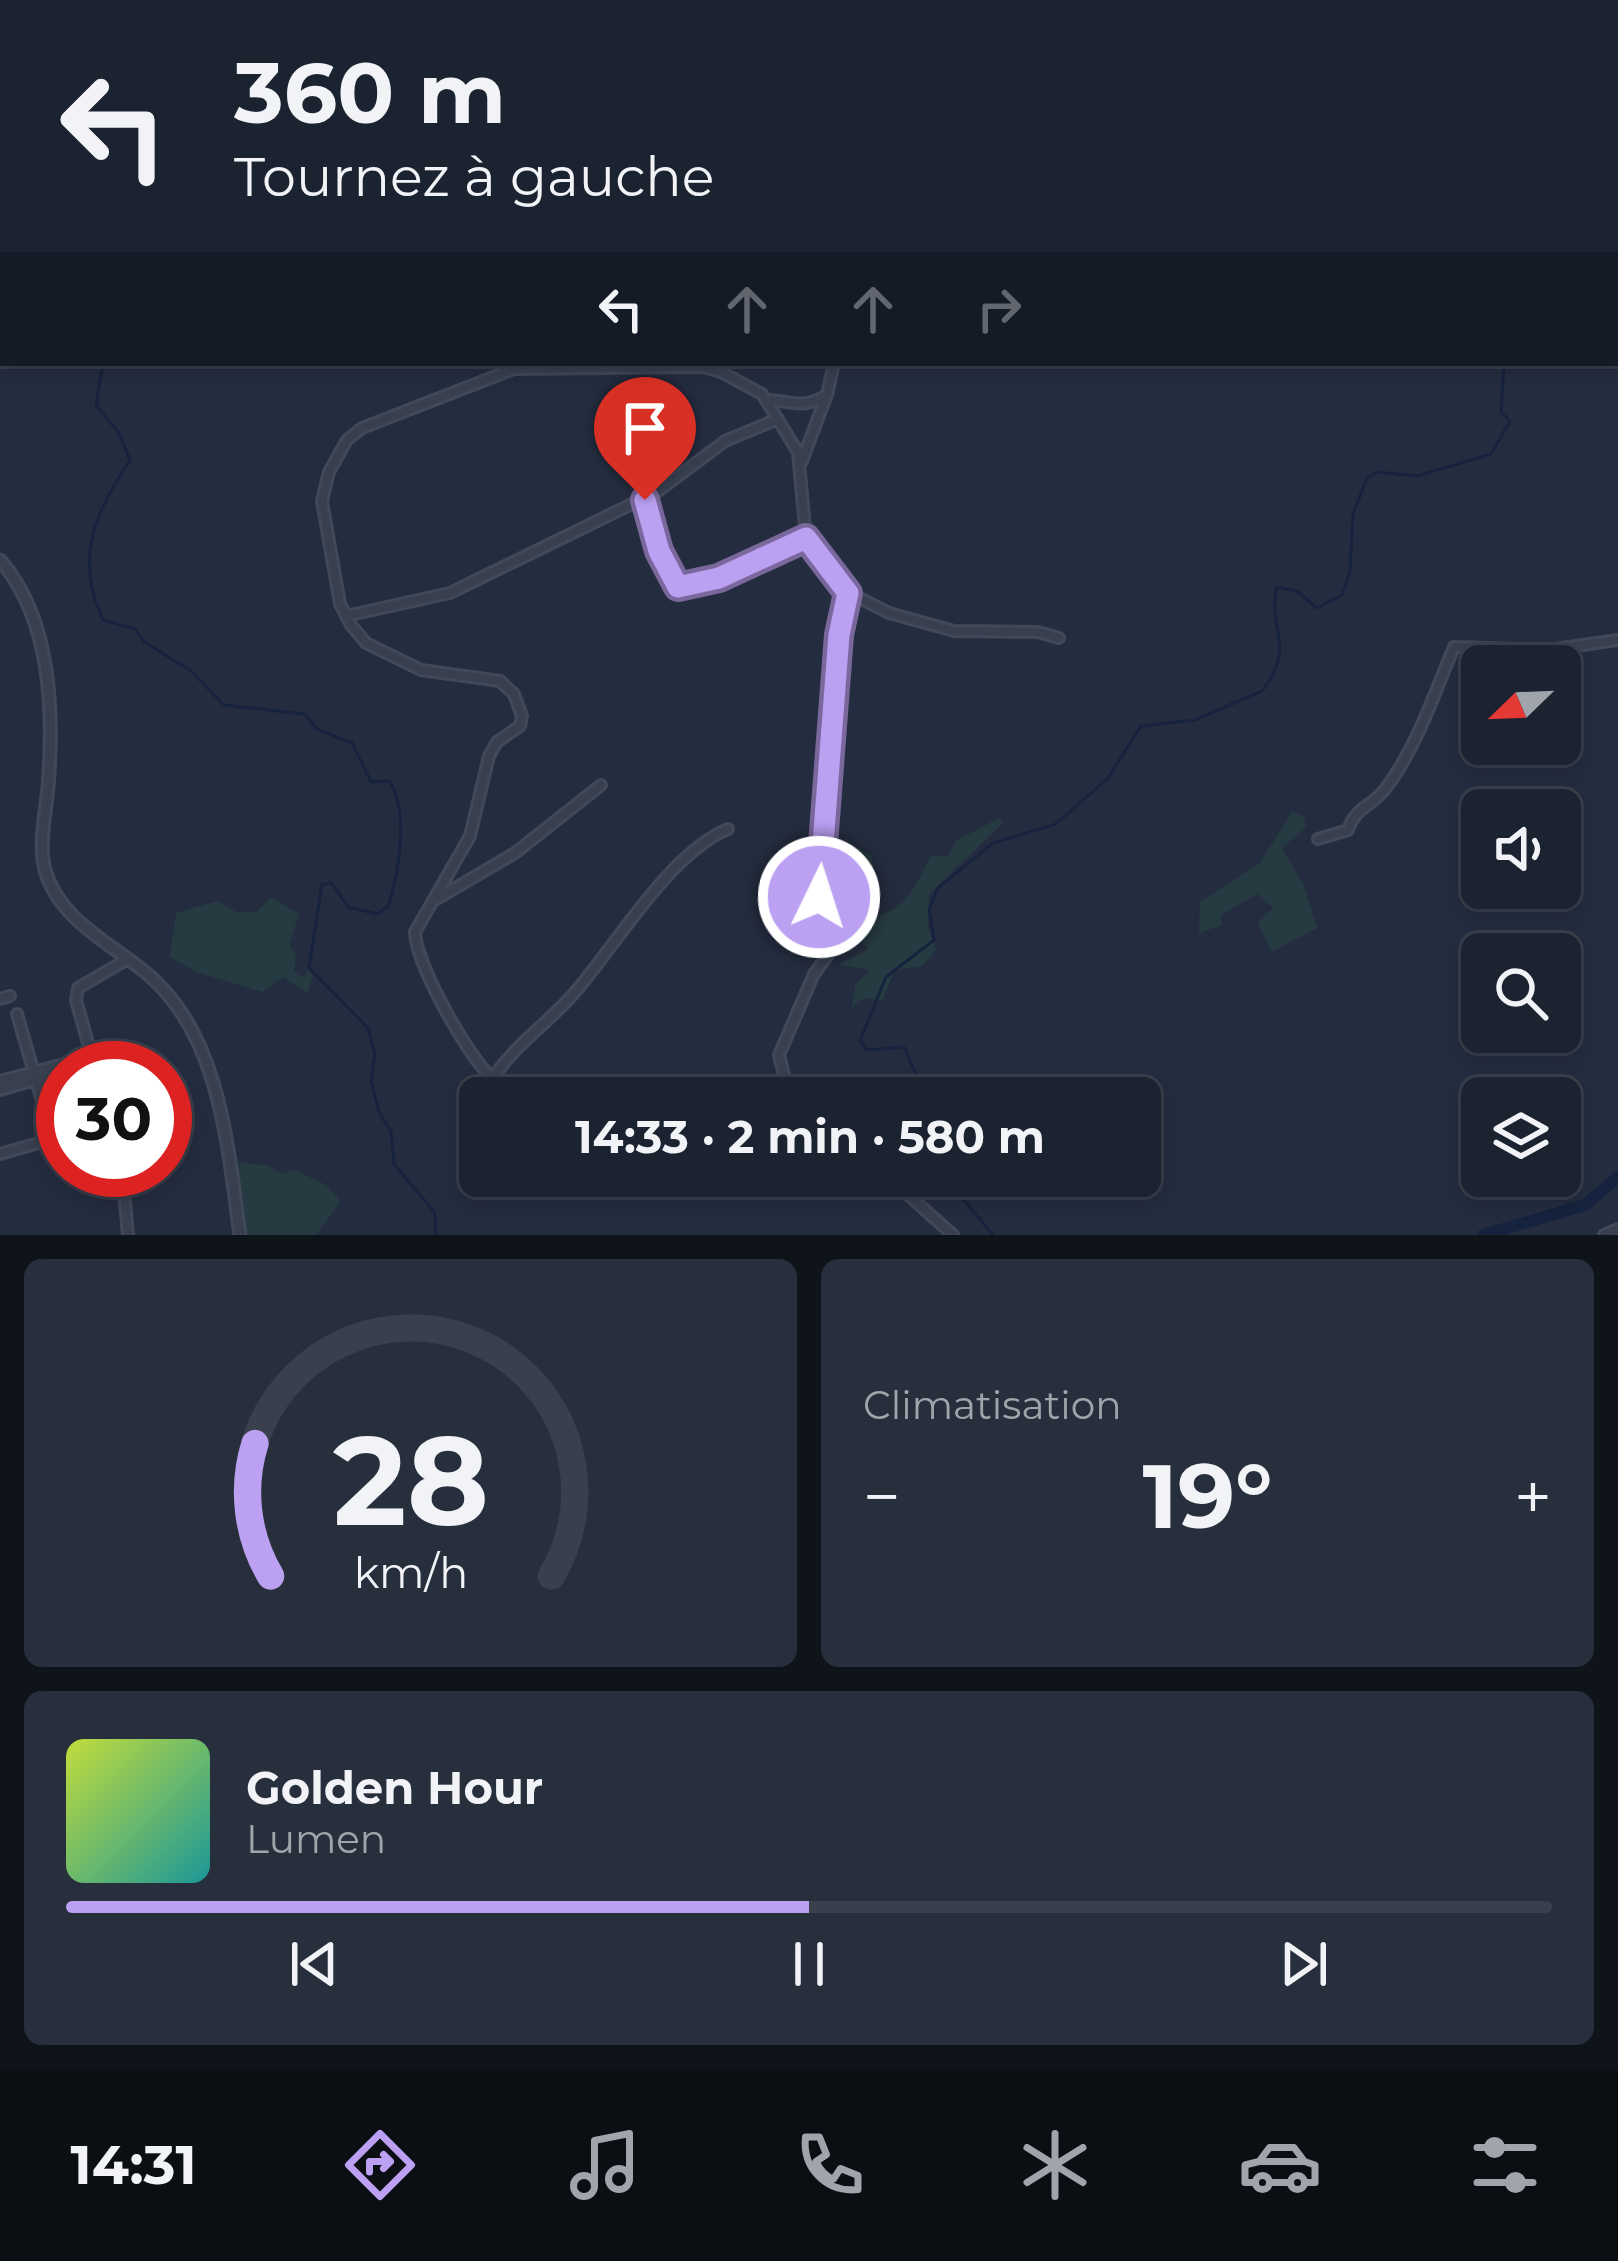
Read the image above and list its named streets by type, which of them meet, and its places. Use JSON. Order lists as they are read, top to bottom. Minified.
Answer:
{"north":"bottom left","page":{"turn":["360 m","Tournez à gauche"],"limit":"30","trip":"14:33 · 2 min · 580 m","tile":"Climatisation","heat":["−","19°","+"],"song":["Golden Hour","Lumen"],"tabs":"14:31","gauge":["28","km/h"]}}
